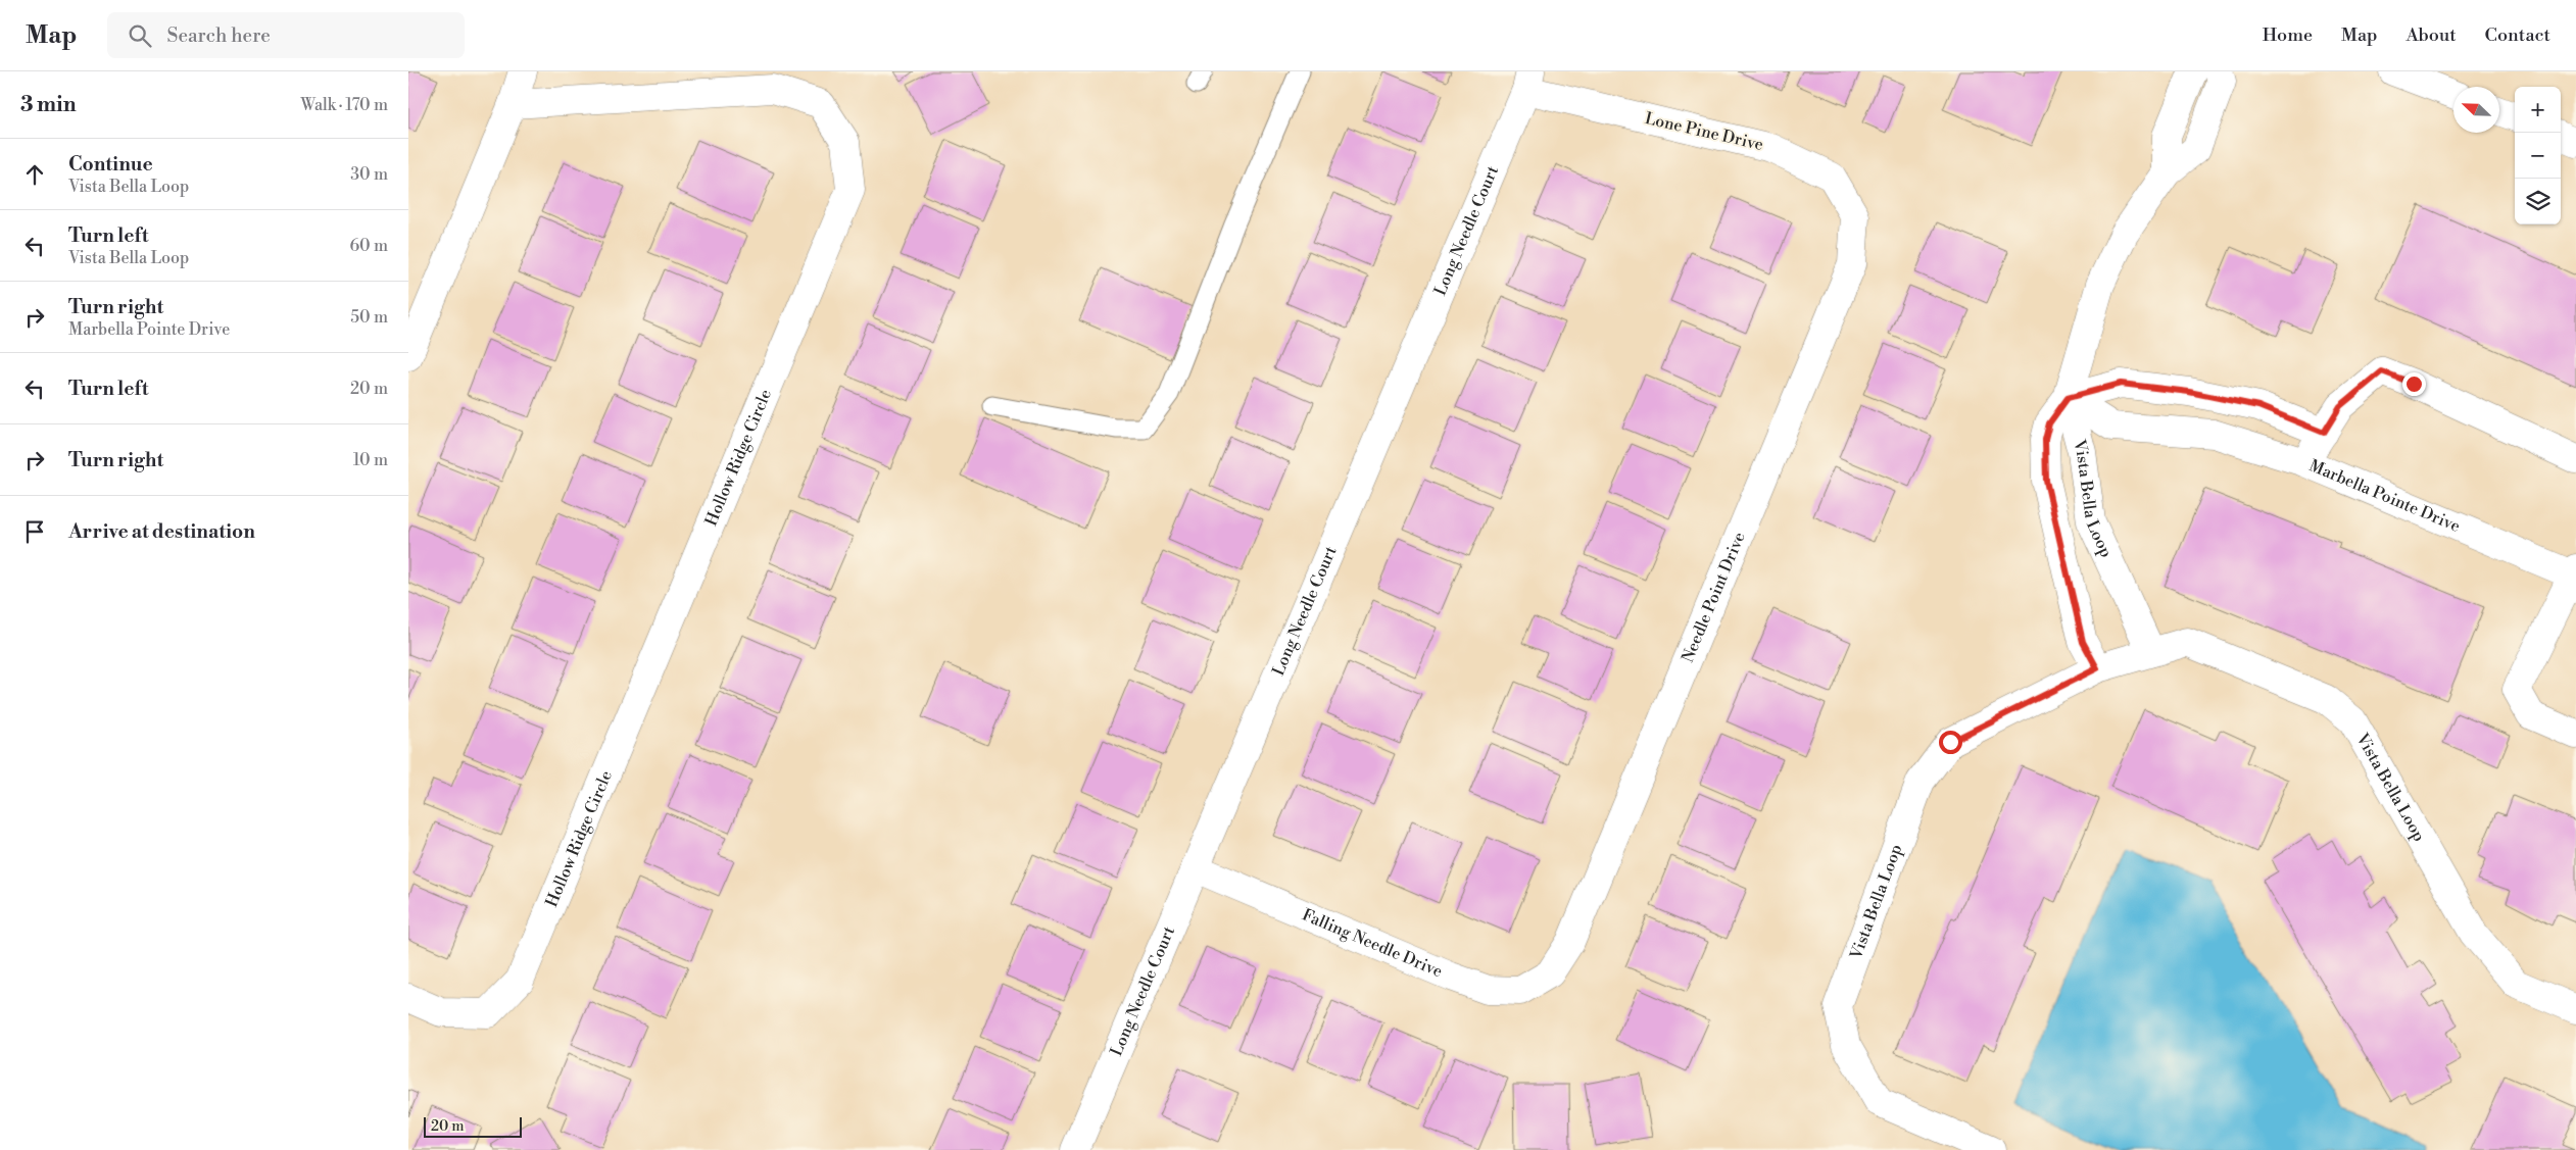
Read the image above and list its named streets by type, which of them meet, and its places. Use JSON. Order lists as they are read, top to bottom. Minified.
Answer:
{"streets":{"street":["Lone Pine Drive","Long Needle Court","Hollow Ridge Circle","Marbella Pointe Drive","Vista Bella Loop","Needle Point Drive","Falling Needle Drive"]},"crossings":[["Lone Pine Drive","Long Needle Court"],["Lone Pine Drive","Needle Point Drive"],["Long Needle Court","Falling Needle Drive"],["Marbella Pointe Drive","Vista Bella Loop"],["Needle Point Drive","Falling Needle Drive"]],"scale_bar":"20 m","north":"top left","page":{"header":"Map","search":"Search here","nav":["Home","Map","About","Contact"],"heading":["3 min","Walk · 170 m"],"map_buttons":["+","−"],"list":[["Continue","Vista Bella Loop","30 m"],["Turn left","Vista Bella Loop","60 m"],["Turn right","Marbella Pointe Drive","50 m"],["Turn left","20 m"],["Turn right","10 m"],"Arrive at destination"],"scale":"20 m"}}
